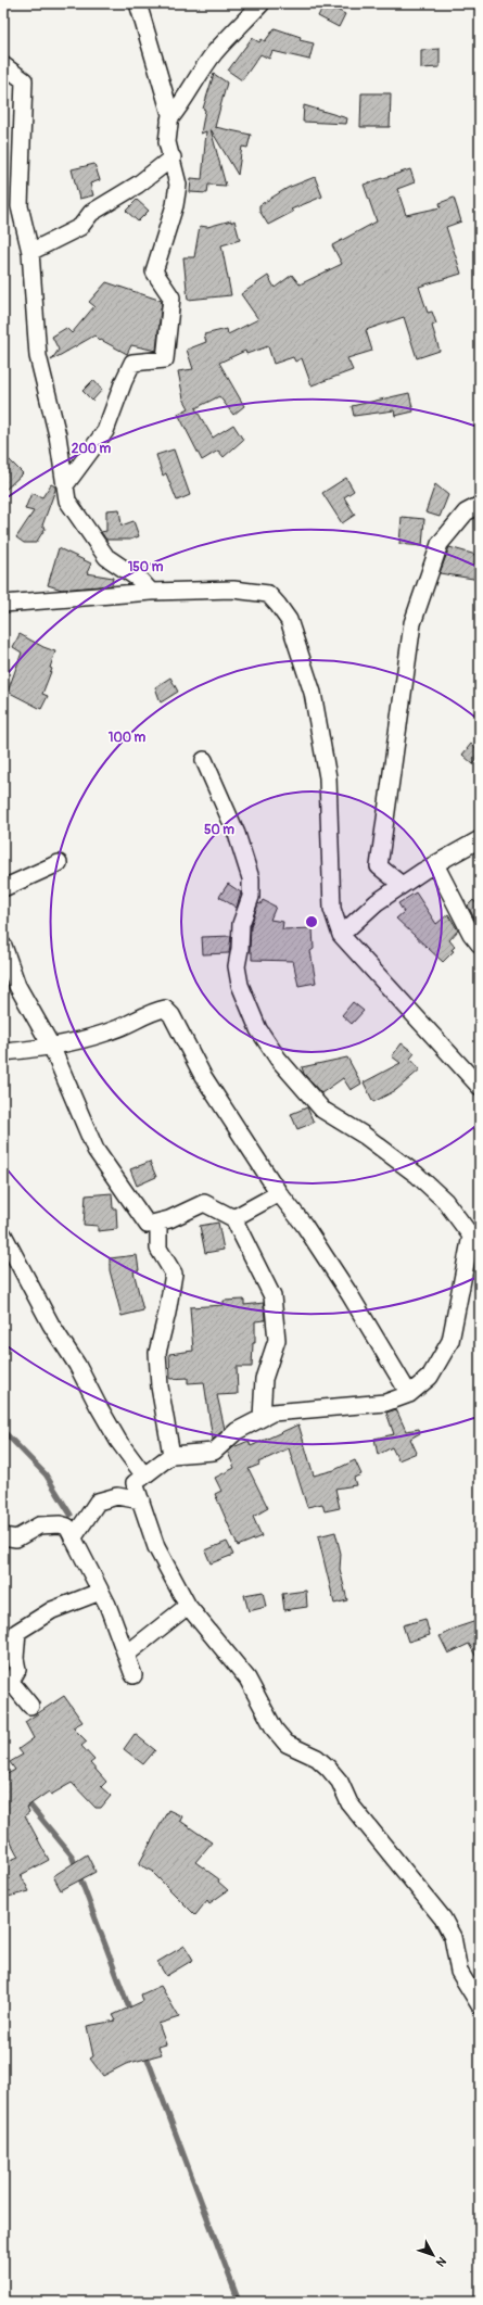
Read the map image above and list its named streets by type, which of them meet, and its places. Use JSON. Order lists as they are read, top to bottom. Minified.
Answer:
{"north":"bottom right","rings":["200 m","150 m","100 m","50 m"]}
